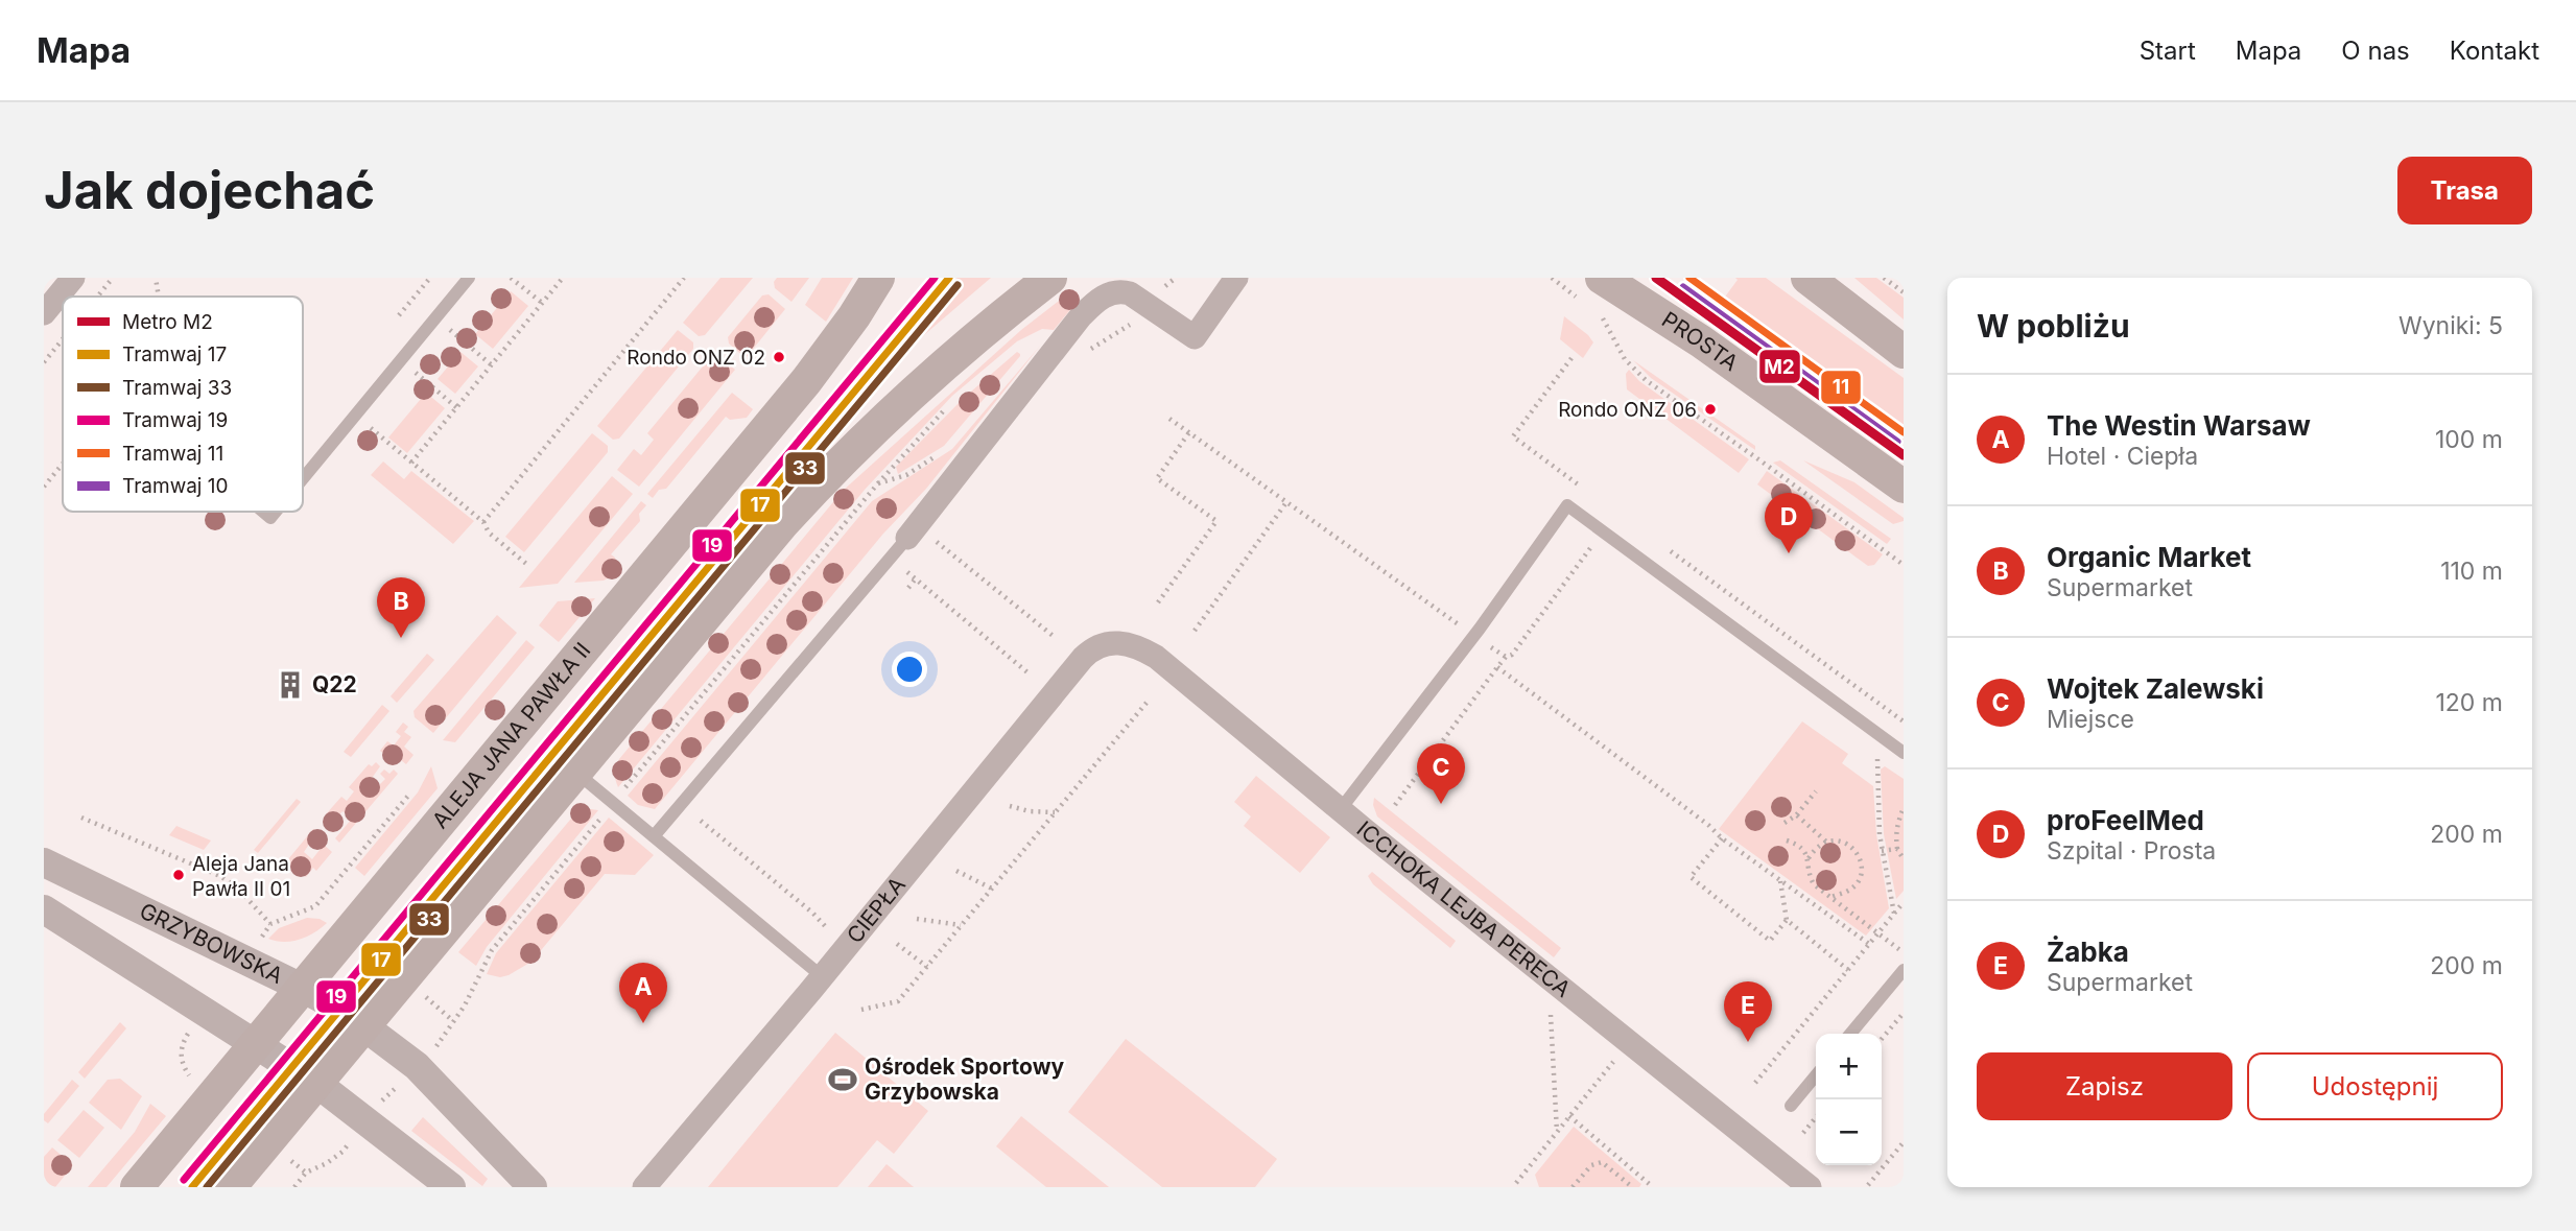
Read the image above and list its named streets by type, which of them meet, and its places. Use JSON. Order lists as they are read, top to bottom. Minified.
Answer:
{"streets":{"main road":["PROSTA","ALEJA JANA PAWŁA II"],"street":["ICCHOKA LEJBA PERECA","CIEPŁA","GRZYBOWSKA"]},"crossings":[["ALEJA JANA PAWŁA II","GRZYBOWSKA"],["ICCHOKA LEJBA PERECA","CIEPŁA"]],"places":{"other":["Rondo ONZ 02","Rondo ONZ 06","Aleja Jana Pawła II 01"],"building":["Q22"],"sports":["Ośrodek Sportowy Grzybowska"]},"lines":["metro line M2","tram line 17","tram line 19","tram line 11","tram line 33","tram line 10"],"legend":["Metro M2","Tramwaj 17","Tramwaj 33","Tramwaj 19","Tramwaj 11","Tramwaj 10"],"page":{"header":"Mapa","nav":["Start","Mapa","O nas","Kontakt"],"buttons":["Trasa",["Zapisz","Udostępnij"]],"title":"Jak dojechać","heading":["W pobliżu","Wyniki: 5"],"list":[{"mark":"A","name":"The Westin Warsaw","note":"Hotel · Ciepła","value":"100 m"},{"mark":"B","name":"Organic Market","note":"Supermarket","value":"110 m"},{"mark":"C","name":"Wojtek Zalewski","note":"Miejsce","value":"120 m"},{"mark":"D","name":"proFeelMed","note":"Szpital · Prosta","value":"200 m"},{"mark":"E","name":"Żabka","note":"Supermarket","value":"200 m"}],"pins":["D","B","C","A","E"],"map_buttons":["+","−"]}}
